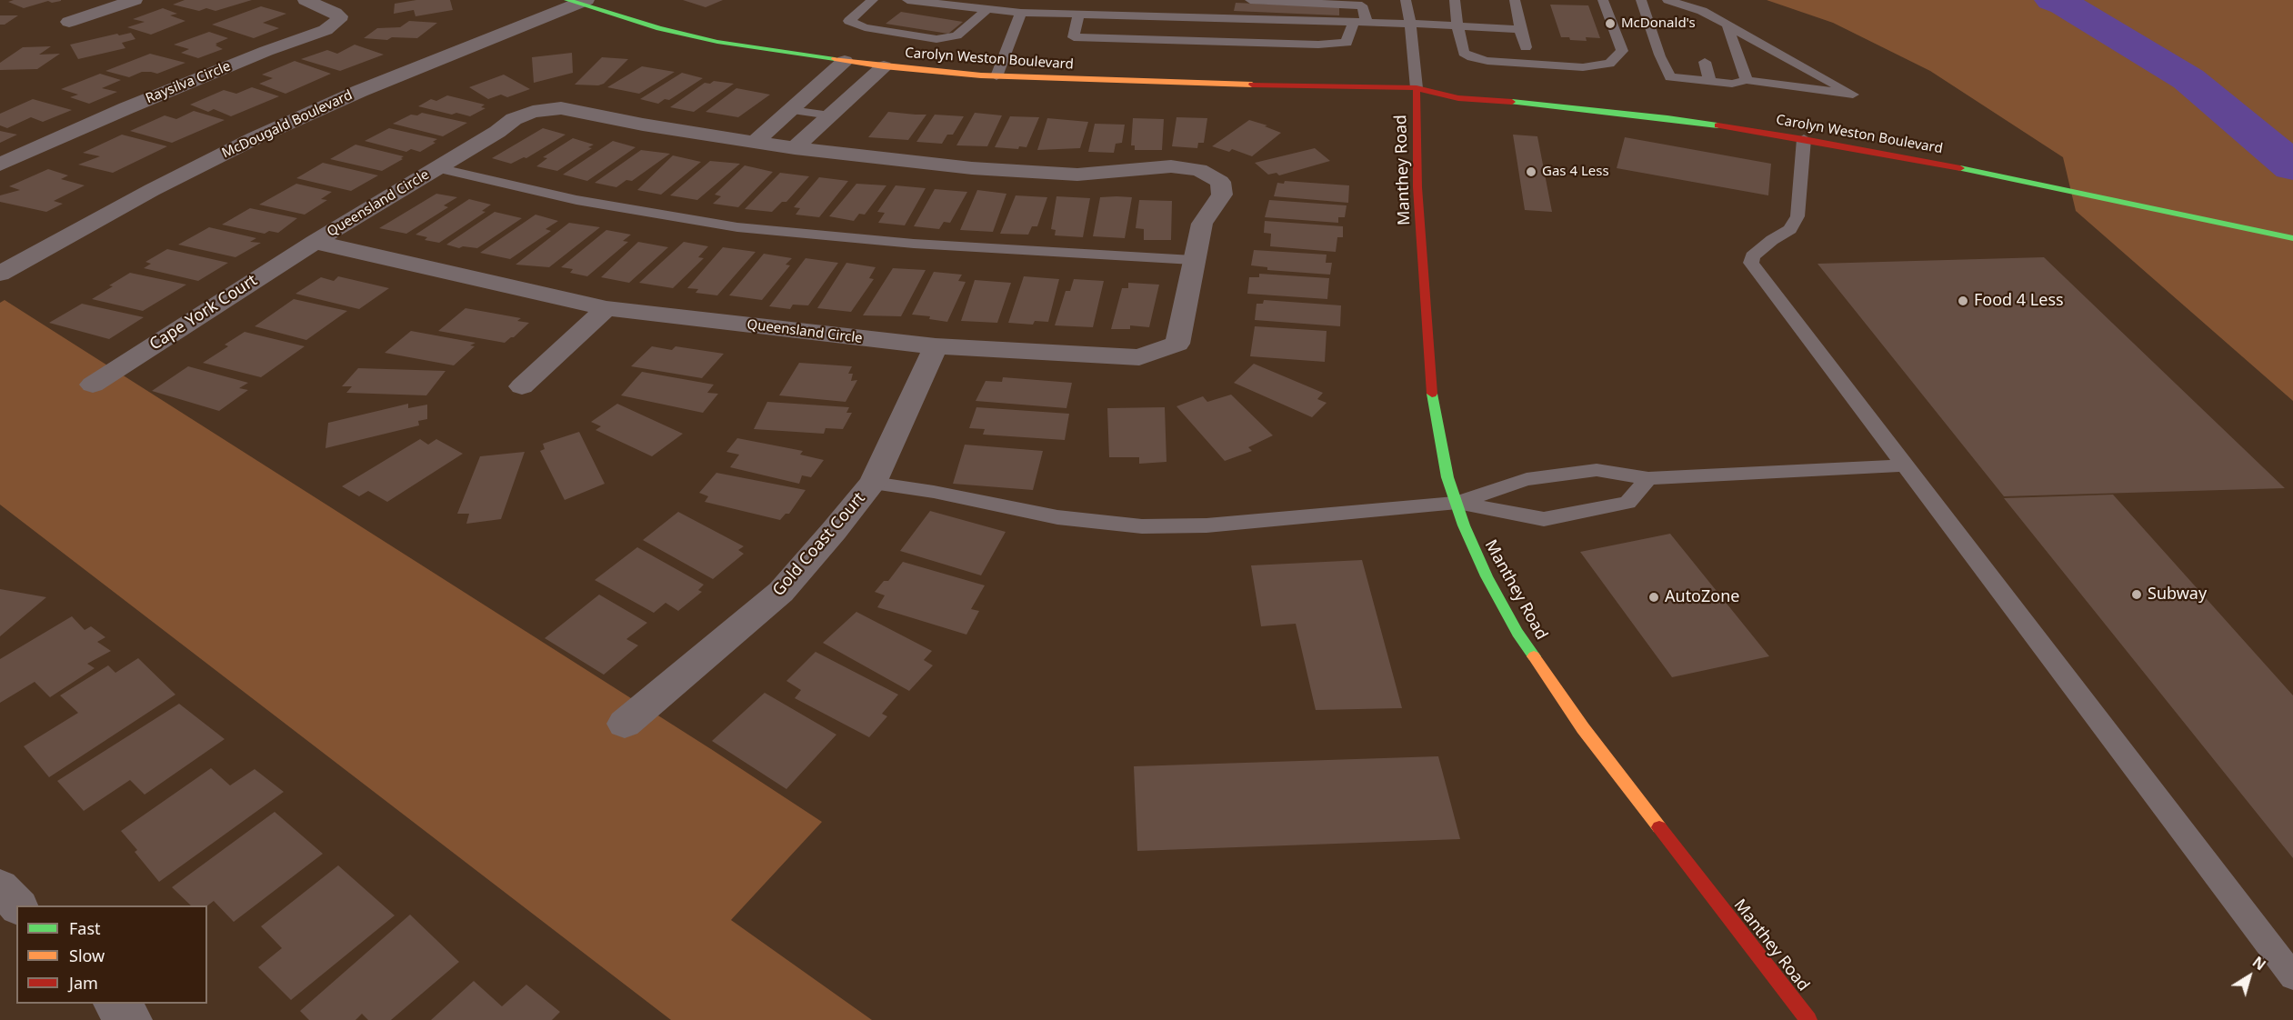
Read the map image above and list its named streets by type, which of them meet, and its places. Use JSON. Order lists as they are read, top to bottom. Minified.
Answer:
{"streets":{"street":["Carolyn Weston Boulevard","Raysilva Circle","McDougald Boulevard","Manthey Road","Queensland Circle","Cape York Court","Gold Coast Court"]},"crossings":[["Carolyn Weston Boulevard","McDougald Boulevard"],["Carolyn Weston Boulevard","Manthey Road"],["Queensland Circle","Cape York Court"],["Queensland Circle","Gold Coast Court"]],"places":["McDonald's","Gas 4 Less","Food 4 Less","Subway","AutoZone"],"legend":["Fast","Slow","Jam"],"north":"top right"}
